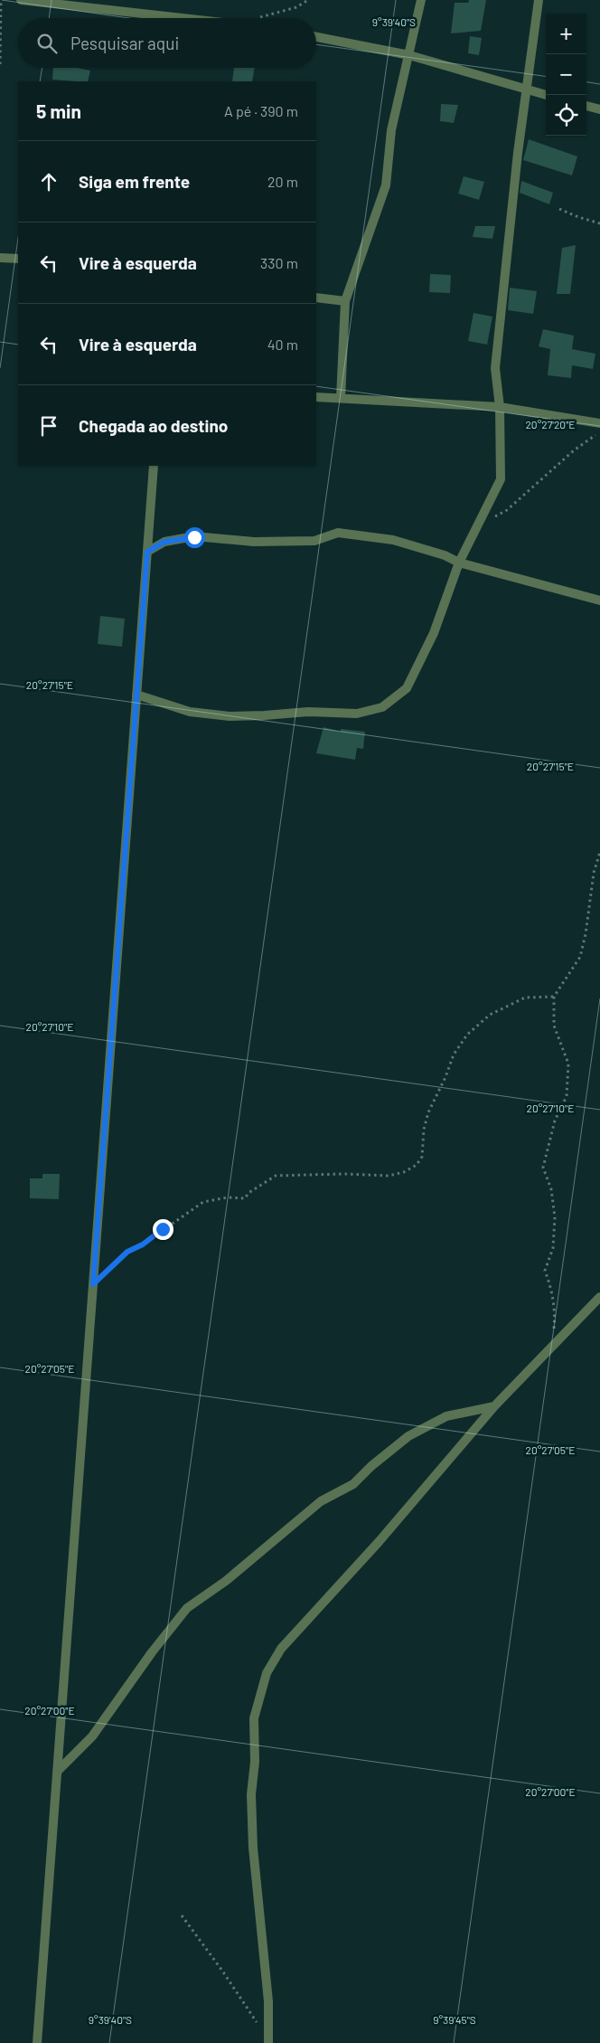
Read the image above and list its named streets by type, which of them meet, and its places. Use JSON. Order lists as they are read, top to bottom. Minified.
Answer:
{"page":{"map_buttons":["+","−"],"search":"Pesquisar aqui","heading":["5 min","A pé · 390 m"],"list":[["Siga em frente","20 m"],["Vire à esquerda","330 m"],["Vire à esquerda","40 m"],"Chegada ao destino"]},"coordinates":["9°39'40\"S","20°27'20\"E","20°27'15\"E","20°27'10\"E","20°27'05\"E","20°27'00\"E","9°39'45\"S"]}
